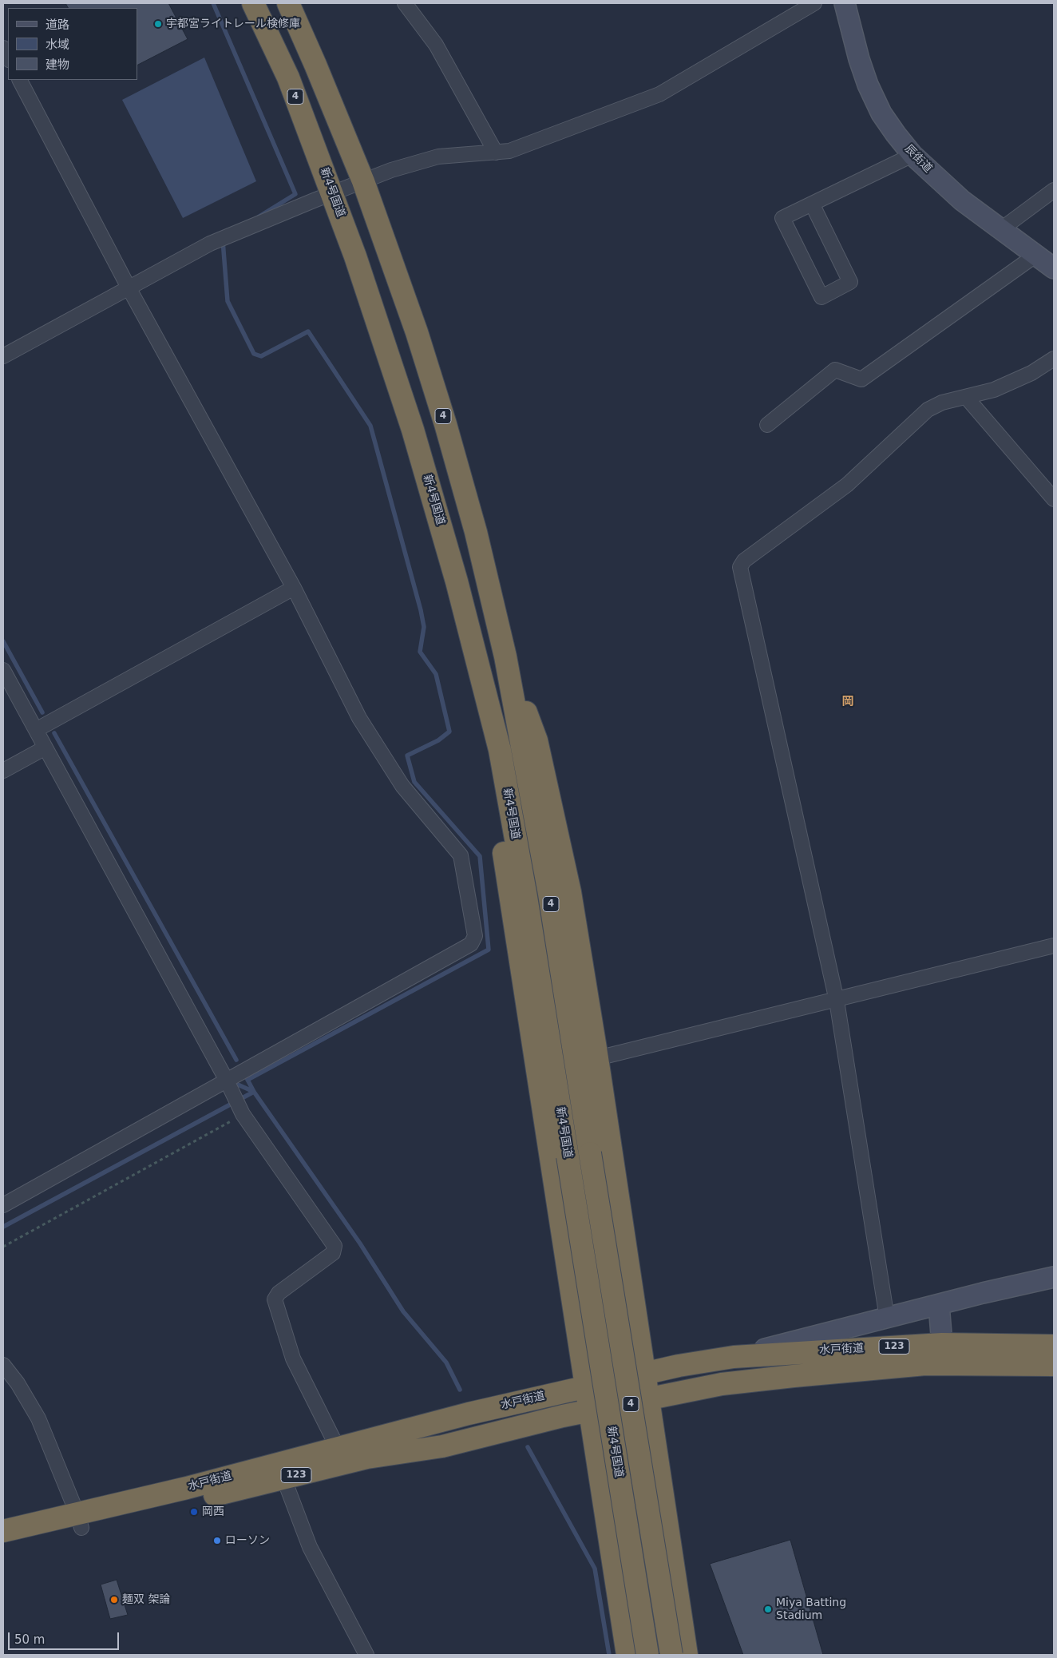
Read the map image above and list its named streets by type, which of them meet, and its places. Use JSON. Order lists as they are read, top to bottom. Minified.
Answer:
{"streets":{"highway":["4","新4号国道","123","水戸街道"],"street":["辰街道"]},"districts":["岡"],"places":["宇都宮ライトレール検修庫","岡西","ローソン","麺双 架論","Miya Batting Stadium"],"legend":["道路","水域","建物"],"scale_bar":"50 m"}
